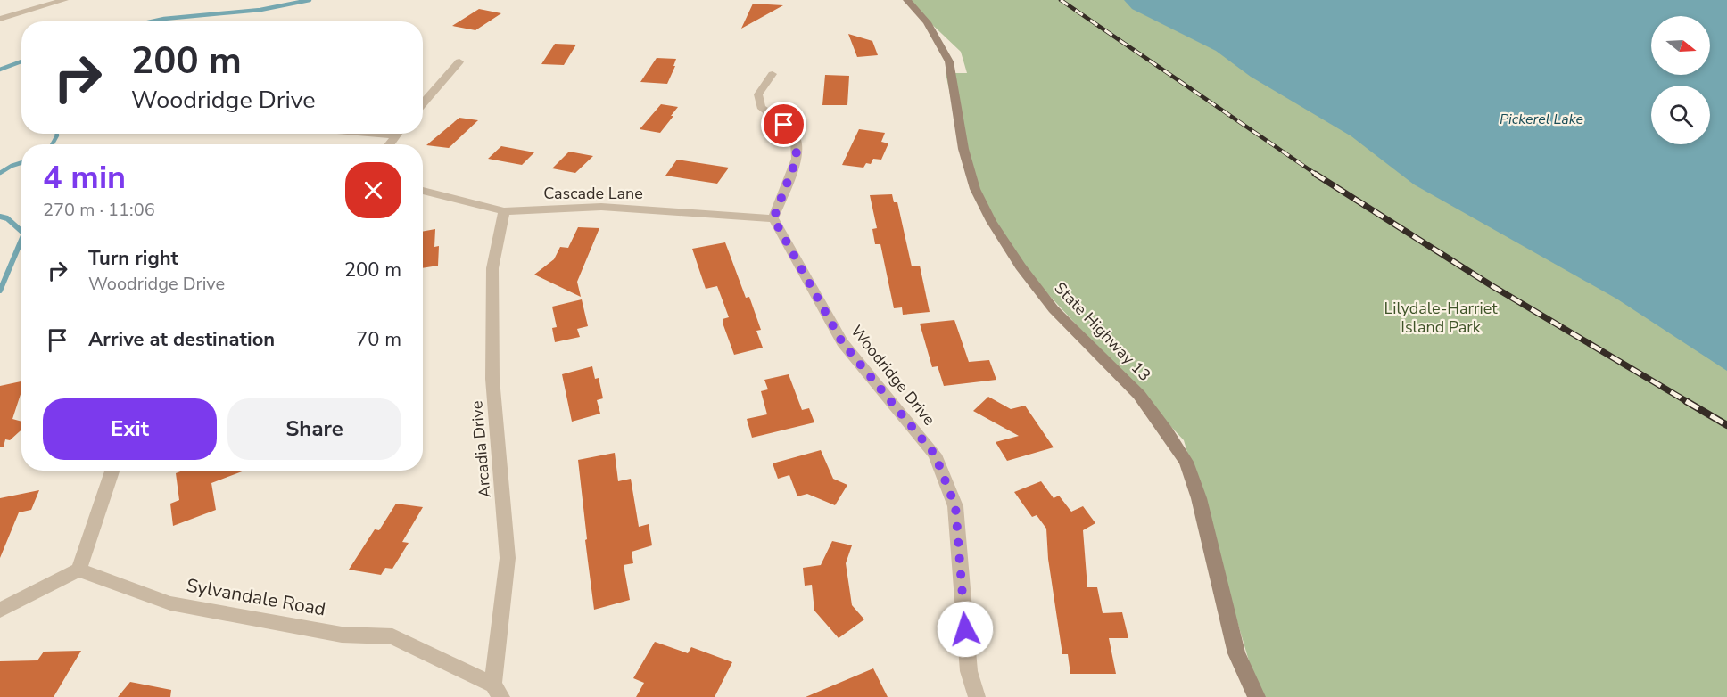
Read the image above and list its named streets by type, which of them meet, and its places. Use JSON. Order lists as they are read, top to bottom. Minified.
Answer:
{"streets":{"street":["Cascade Lane","State Highway 13","Woodridge Drive","Arcadia Drive","Sylvandale Road"]},"crossings":[["Cascade Lane","Woodridge Drive"],["Cascade Lane","Arcadia Drive"],["Arcadia Drive","Sylvandale Road"]],"water":["Pickerel Lake"],"parks":["Lilydale-Harriet Island Park"],"north":"right","page":{"turn":["200 m","Woodridge Drive"],"heading":["4 min","270 m · 11:06"],"list":[{"name":"Turn right","note":"Woodridge Drive","value":"200 m"},{"name":"Arrive at destination","value":"70 m"}],"buttons":["Exit","Share"]}}
